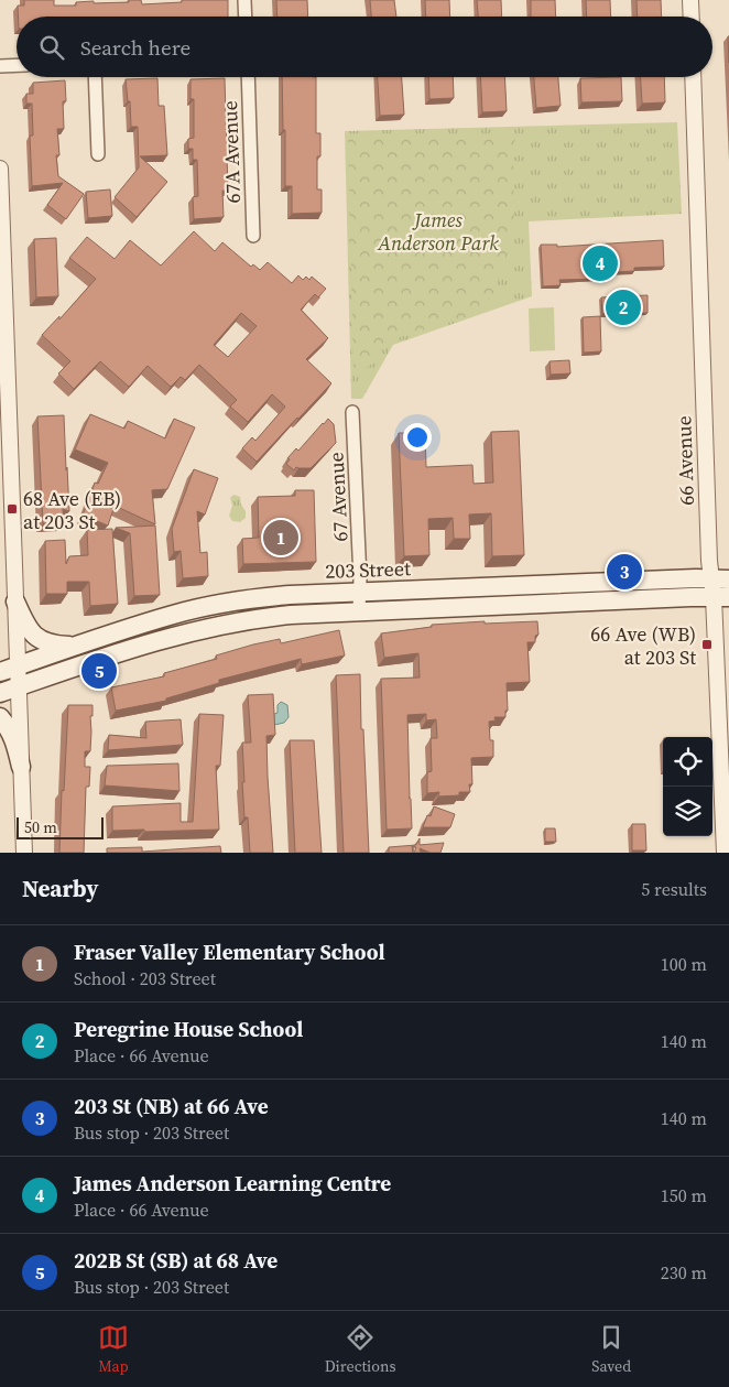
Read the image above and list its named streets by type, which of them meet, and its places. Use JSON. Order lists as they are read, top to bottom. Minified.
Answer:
{"streets":{"main road":["203 Street"],"street":["67A Avenue","66 Avenue","67 Avenue"]},"crossings":[["66 Avenue","203 Street"],["67 Avenue","203 Street"]],"parks":["James Anderson Park"],"places":{"transit":["68 Ave (EB) at 203 St","66 Ave (WB) at 203 St"]},"scale_bar":"50 m","page":{"search":"Search here","pins":["4","2","1","3","5"],"scale":"50 m","heading":["Nearby","5 results"],"list":[{"mark":"1","name":"Fraser Valley Elementary School","note":"School · 203 Street","value":"100 m"},{"mark":"2","name":"Peregrine House School","note":"Place · 66 Avenue","value":"140 m"},{"mark":"3","name":"203 St (NB) at 66 Ave","note":"Bus stop · 203 Street","value":"140 m"},{"mark":"4","name":"James Anderson Learning Centre","note":"Place · 66 Avenue","value":"150 m"},{"mark":"5","name":"202B St (SB) at 68 Ave","note":"Bus stop · 203 Street","value":"230 m"}],"nav":["Map","Directions","Saved"]}}
